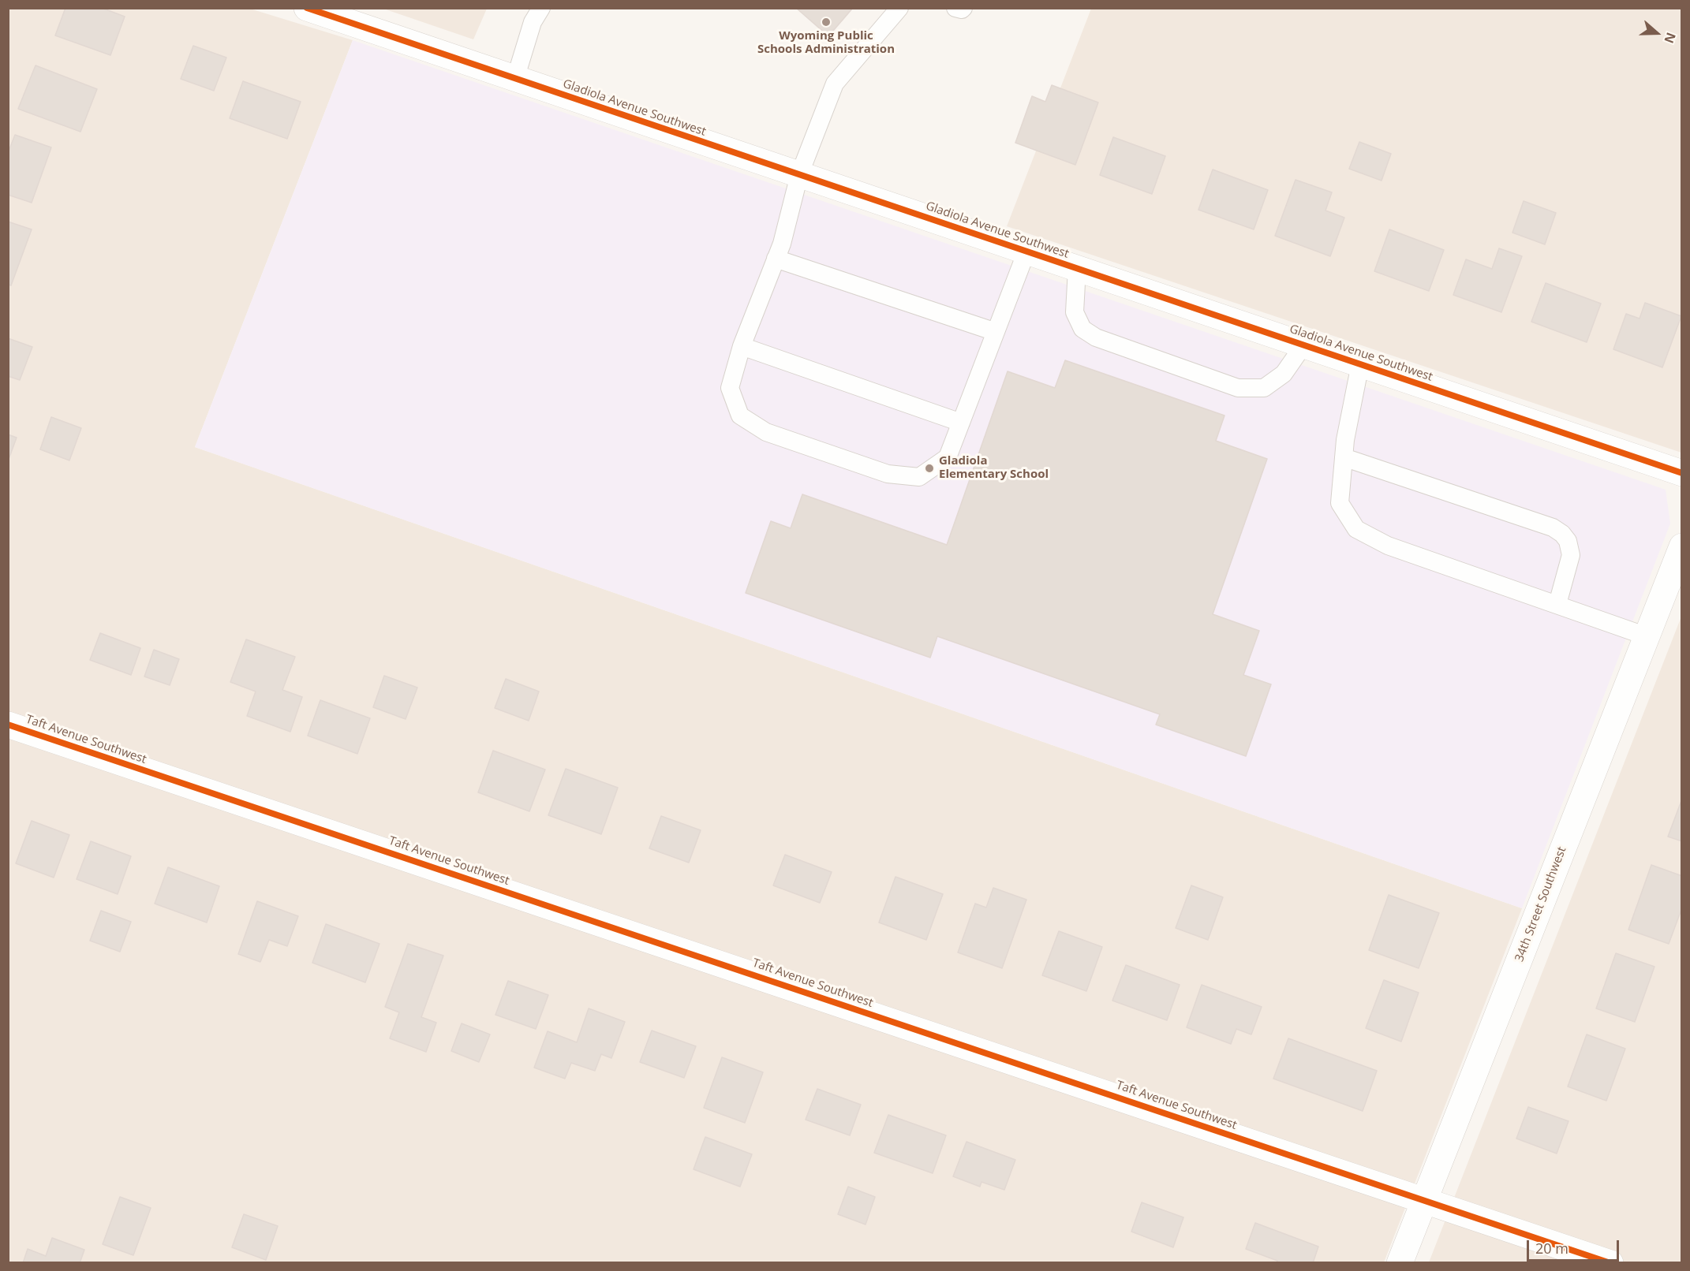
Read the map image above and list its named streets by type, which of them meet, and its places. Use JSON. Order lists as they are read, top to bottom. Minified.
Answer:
{"streets":{"street":["Gladiola Avenue Southwest","Taft Avenue Southwest","34th Street Southwest"]},"crossings":[["Taft Avenue Southwest","34th Street Southwest"]],"places":["Wyoming Public Schools Administration","Gladiola Elementary School"],"scale_bar":"20 m","north":"right"}
